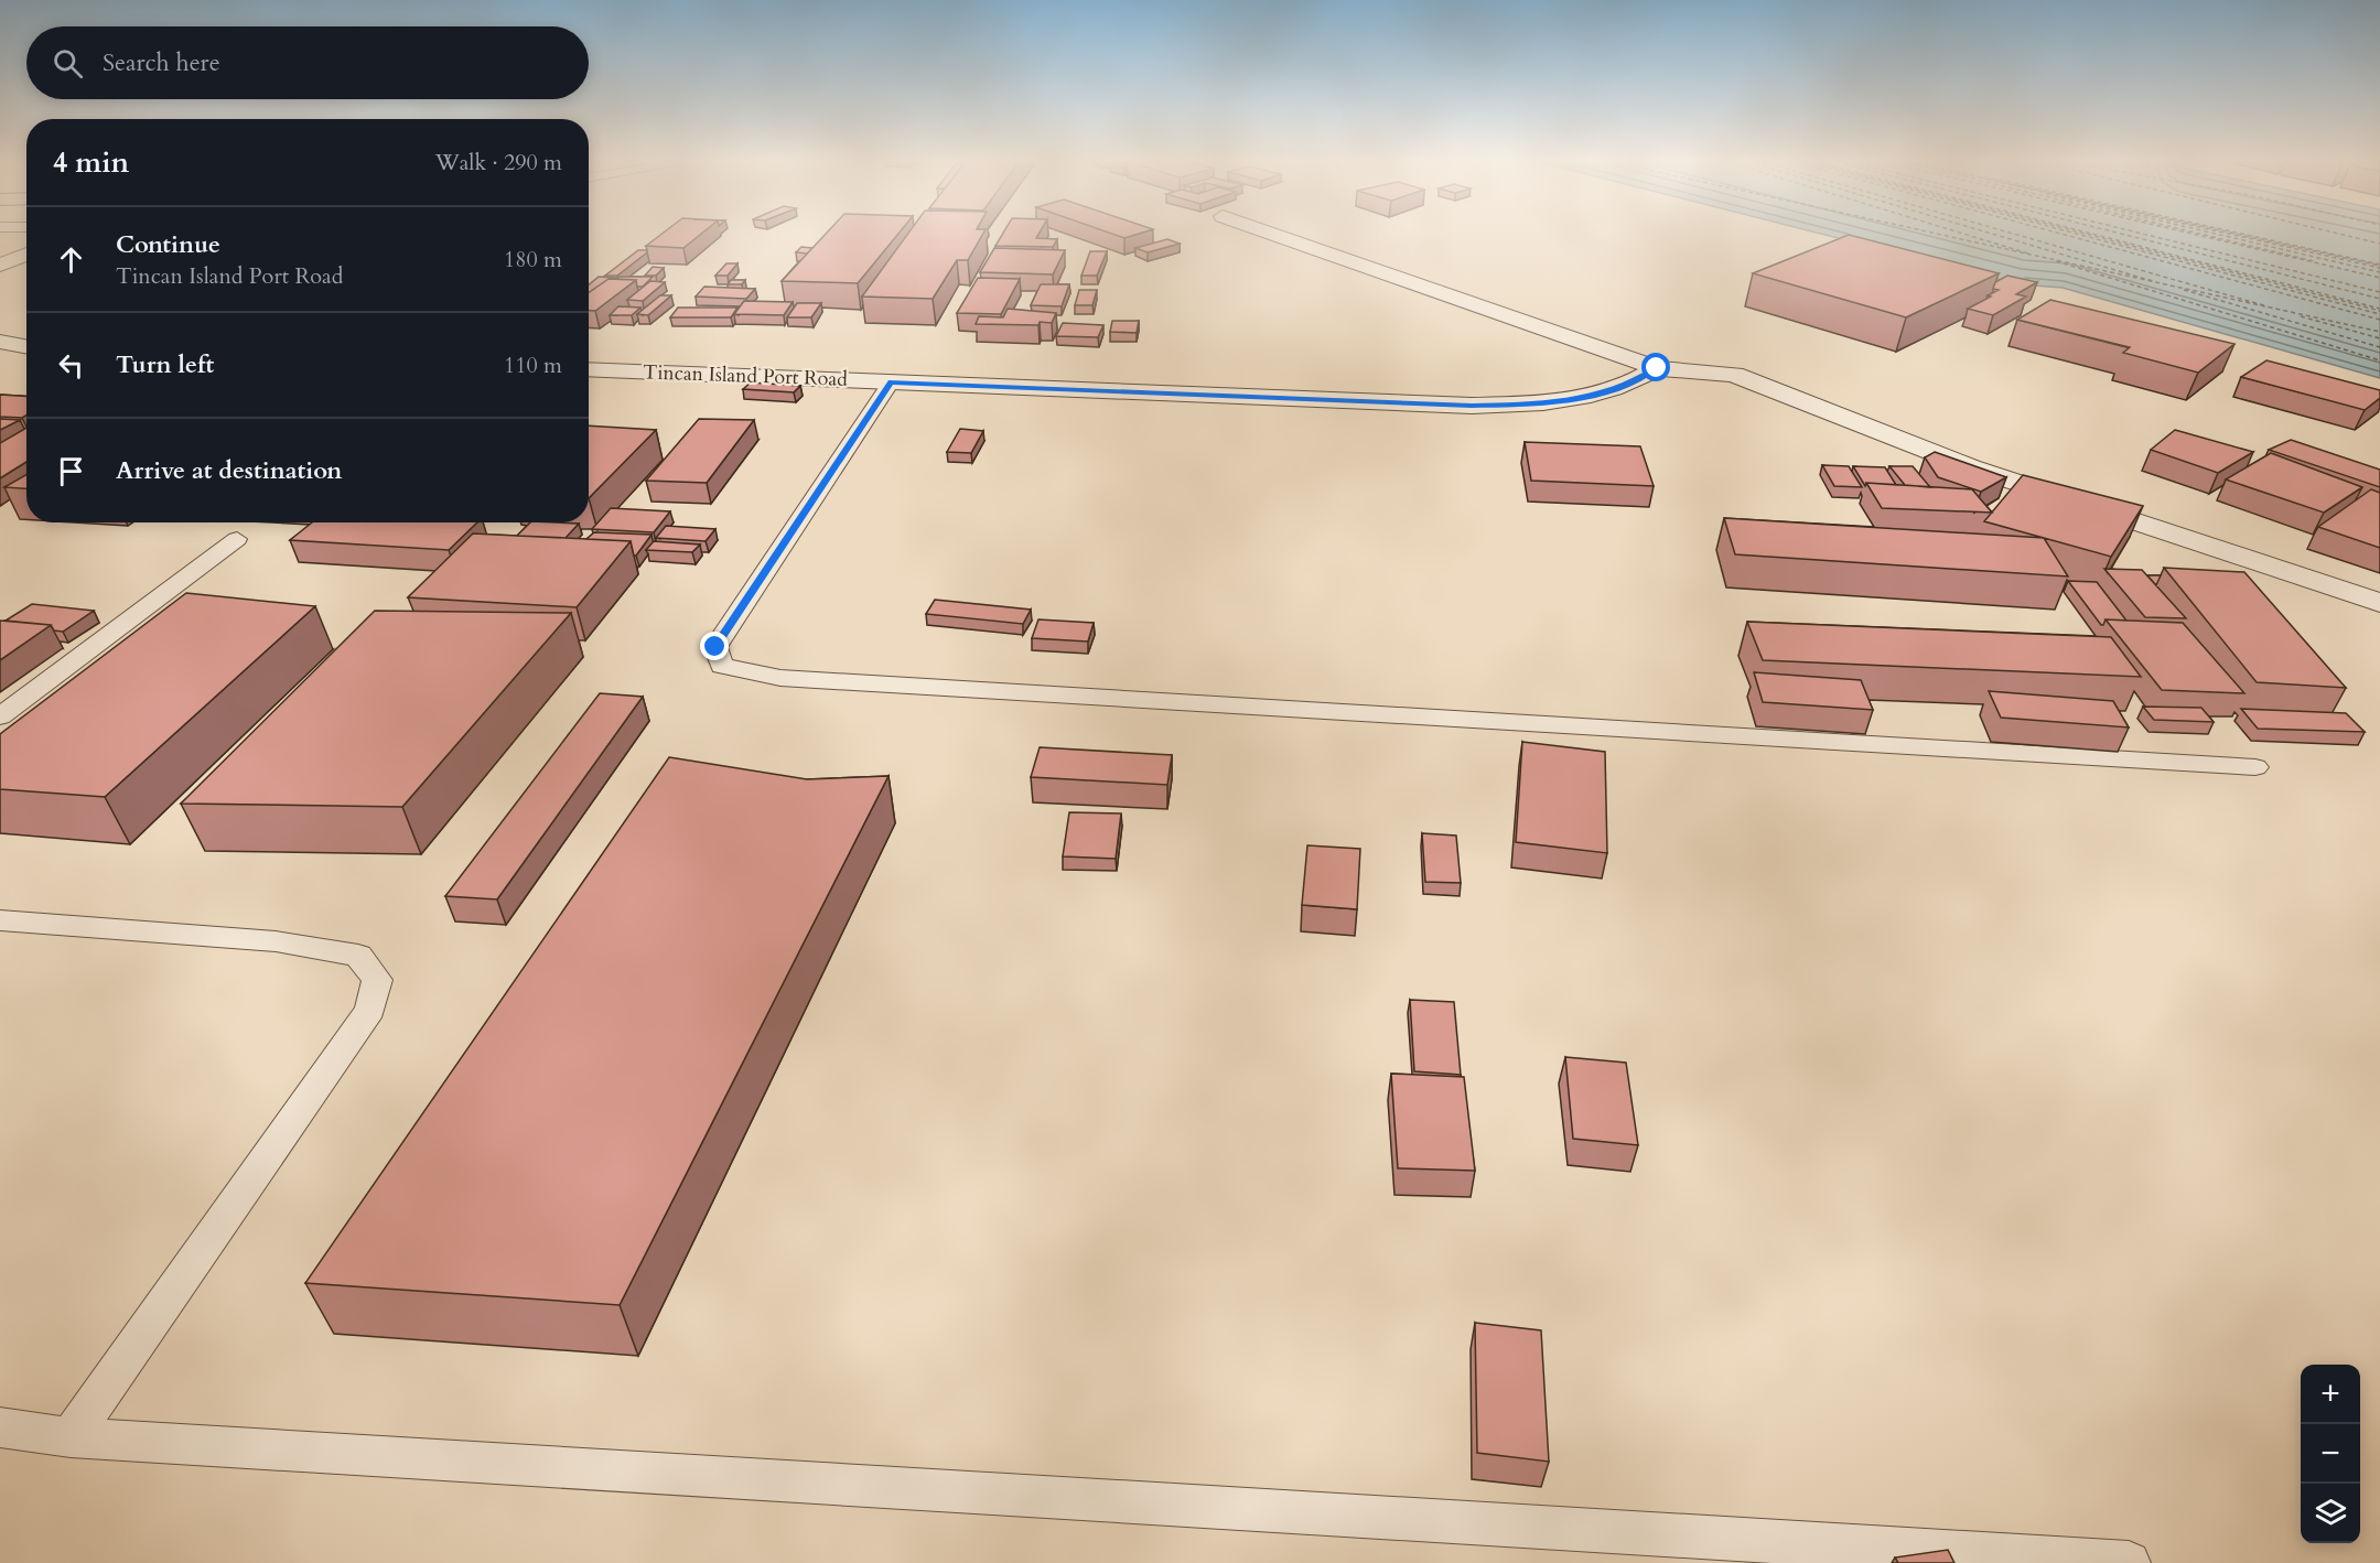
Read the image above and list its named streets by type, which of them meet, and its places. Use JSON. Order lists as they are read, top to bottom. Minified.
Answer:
{"streets":{"street":["Tincan Island Port Road"]},"page":{"search":"Search here","heading":["4 min","Walk · 290 m"],"list":[["Continue","Tincan Island Port Road","180 m"],["Turn left","110 m"],"Arrive at destination"],"map_buttons":["+","−"]}}
